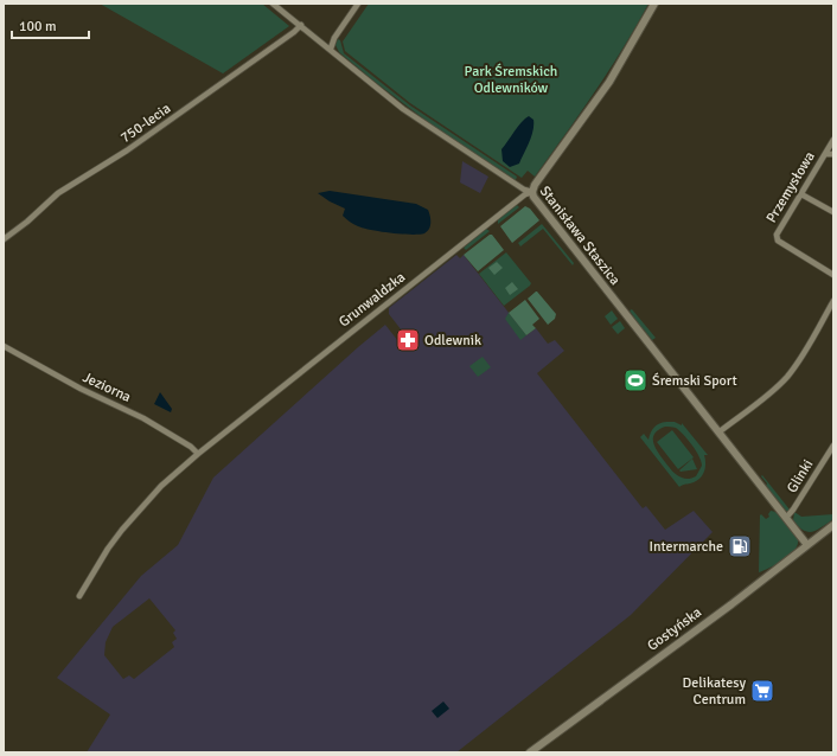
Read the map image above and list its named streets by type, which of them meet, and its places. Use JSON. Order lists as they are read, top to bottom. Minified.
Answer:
{"streets":{"main road":["Stanisława Staszica","Grunwaldzka","Gostyńska"],"street":["750-lecia","Przemysłowa","Jeziorna","Glinki"]},"crossings":[["750-lecia","Stanisława Staszica"],["Stanisława Staszica","Grunwaldzka"],["Stanisława Staszica","Glinki"],["Stanisława Staszica","Gostyńska"],["Grunwaldzka","Jeziorna"]],"parks":["Park Śremskich Odlewników"],"places":{"pharmacy":["Odlewnik"],"sports":["Śremski Sport"],"fuel station":["Intermarche"],"supermarket":["Delikatesy Centrum"]},"scale_bar":"100 m"}
